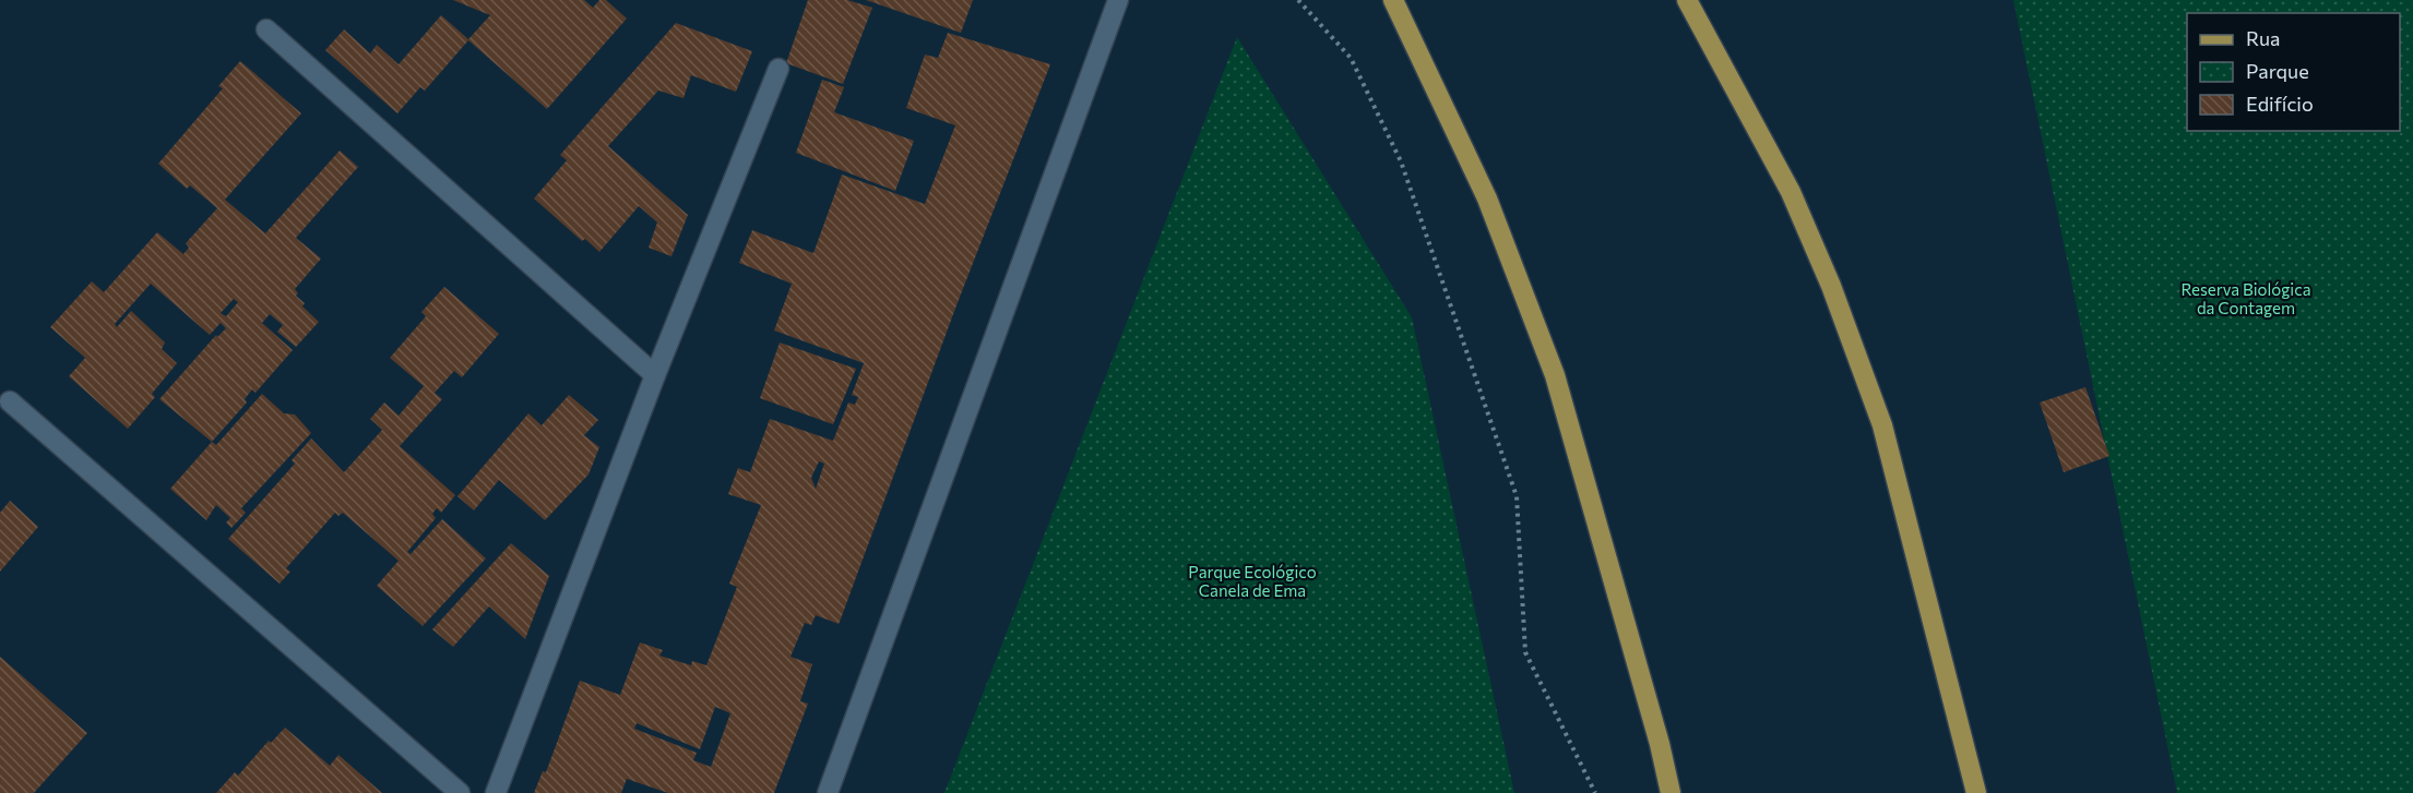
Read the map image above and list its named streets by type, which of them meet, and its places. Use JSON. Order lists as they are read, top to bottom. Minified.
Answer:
{"parks":["Reserva Biológica da Contagem","Parque Ecológico Canela de Ema"],"legend":["Rua","Parque","Edifício"]}
